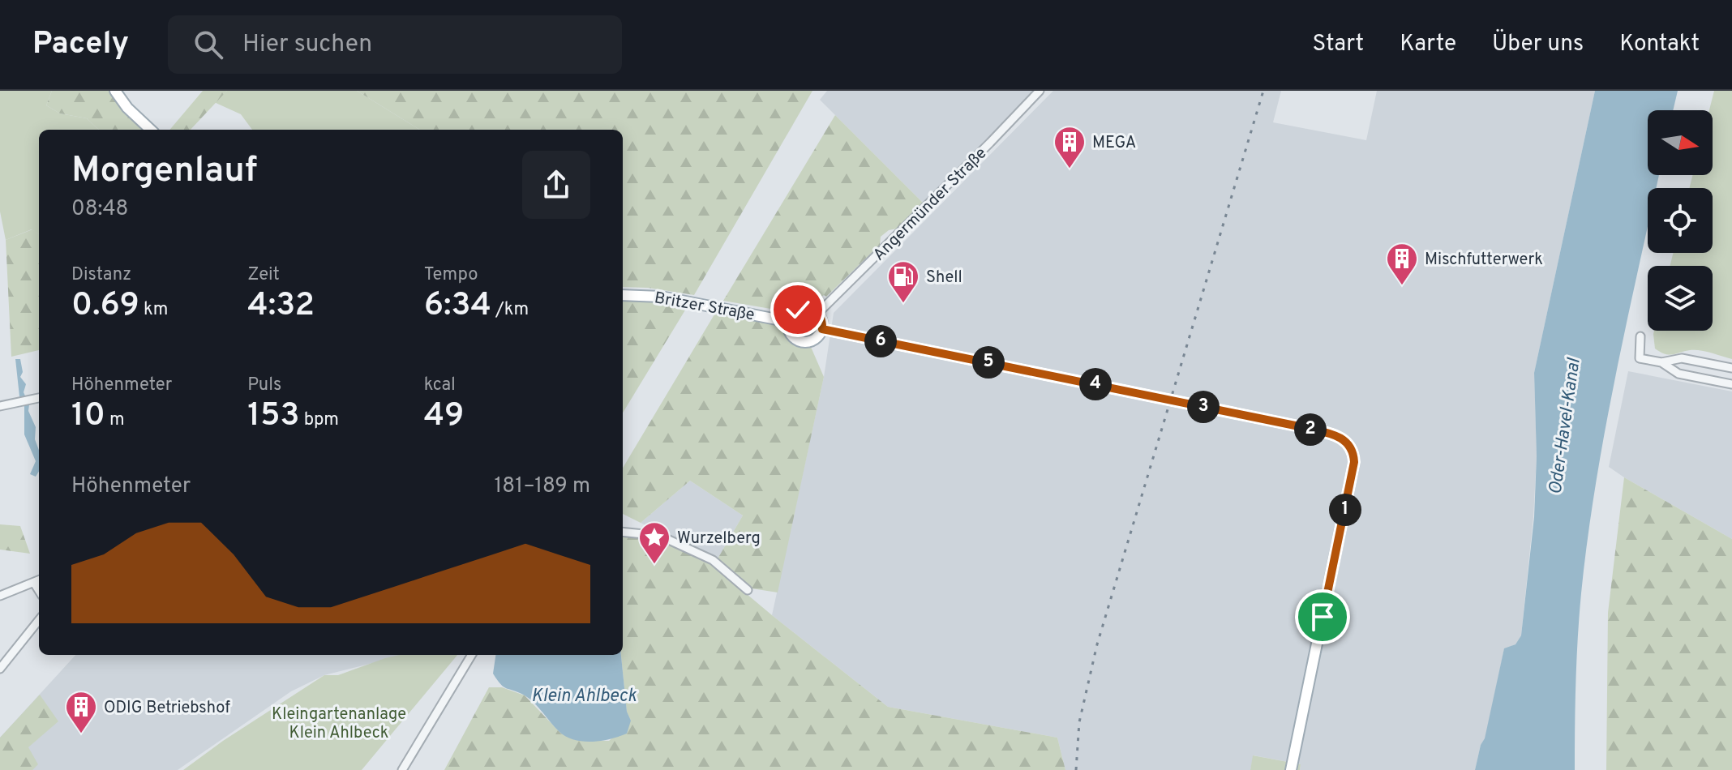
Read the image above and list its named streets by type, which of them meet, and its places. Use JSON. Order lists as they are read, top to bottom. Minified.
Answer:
{"streets":{"main road":["Britzer Straße"],"street":["Angermünder Straße"]},"crossings":[["Angermünder Straße","Britzer Straße"]],"water":["Oder-Havel-Kanal","Klein Ahlbeck"],"parks":["Kleingartenanlage Klein Ahlbeck"],"places":{"building":["MEGA","Mischfutterwerk","ODIG Betriebshof"],"fuel station":["Shell"],"place":["Wurzelberg"]},"north":"right","page":{"header":"Pacely","search":"Hier suchen","nav":["Start","Karte","Über uns","Kontakt"],"heading":["Morgenlauf","08:48"],"stats":[["Distanz","0.69 km"],["Zeit","4:32"],["Tempo","6:34 /km"],["Höhenmeter","10 m"],["Puls","153 bpm"],["kcal","49"]],"pins":["6","5","4","3","2","1"],"chart":["Höhenmeter","181–189 m"]}}
